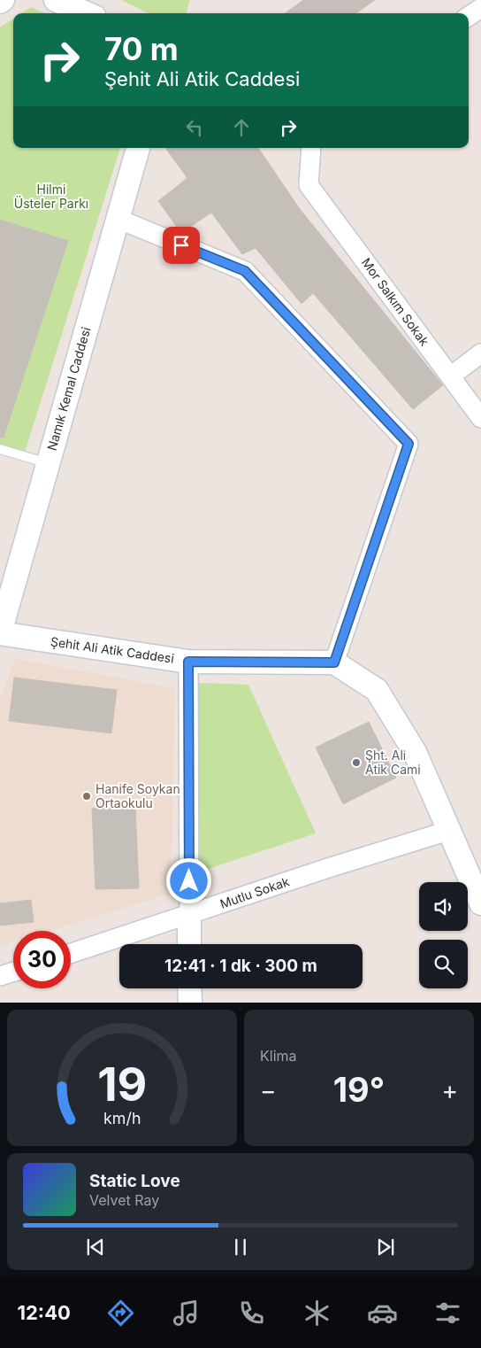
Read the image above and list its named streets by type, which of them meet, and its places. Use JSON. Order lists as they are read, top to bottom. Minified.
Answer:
{"streets":{"street":["Mor Salkım Sokak","Namık Kemal Caddesi","Şehit Ali Atik Caddesi","Mutlu Sokak"]},"crossings":[["Namık Kemal Caddesi","Şehit Ali Atik Caddesi"]],"parks":["Hilmi Üsteler Parkı"],"places":["Şht. Ali Atik Cami","Hanife Soykan Ortaokulu"],"page":{"turn":["70 m","Şehit Ali Atik Caddesi"],"limit":"30","trip":"12:41 · 1 dk · 300 m","tile":"Klima","heat":["−","19°","+"],"song":["Static Love","Velvet Ray"],"tabs":"12:40","gauge":["19","km/h"]}}
